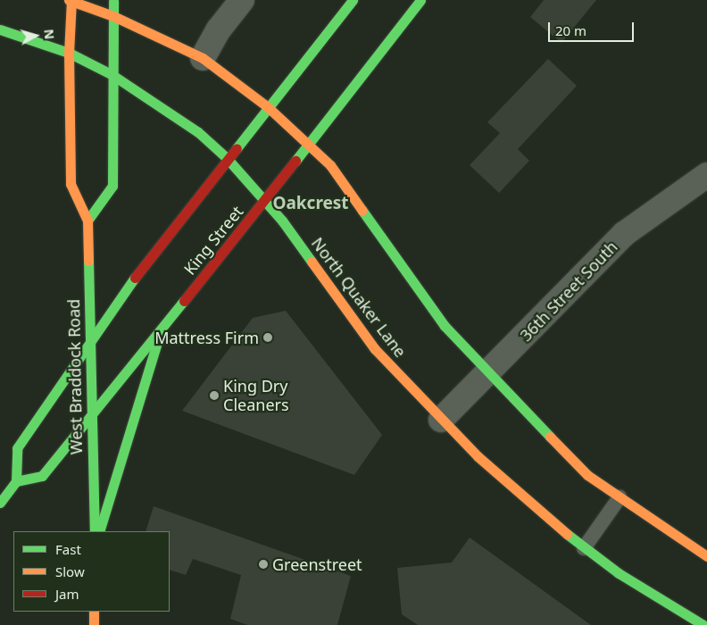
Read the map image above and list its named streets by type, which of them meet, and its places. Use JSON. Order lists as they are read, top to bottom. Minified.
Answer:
{"streets":{"main road":["King Street","North Quaker Lane","West Braddock Road"],"street":["36th Street South"]},"crossings":[["King Street","North Quaker Lane"],["King Street","West Braddock Road"],["36th Street South","North Quaker Lane"],["North Quaker Lane","West Braddock Road"]],"districts":["Oakcrest"],"places":["Mattress Firm","King Dry Cleaners","Greenstreet"],"legend":["Fast","Slow","Jam"],"scale_bar":"20 m","north":"right"}
